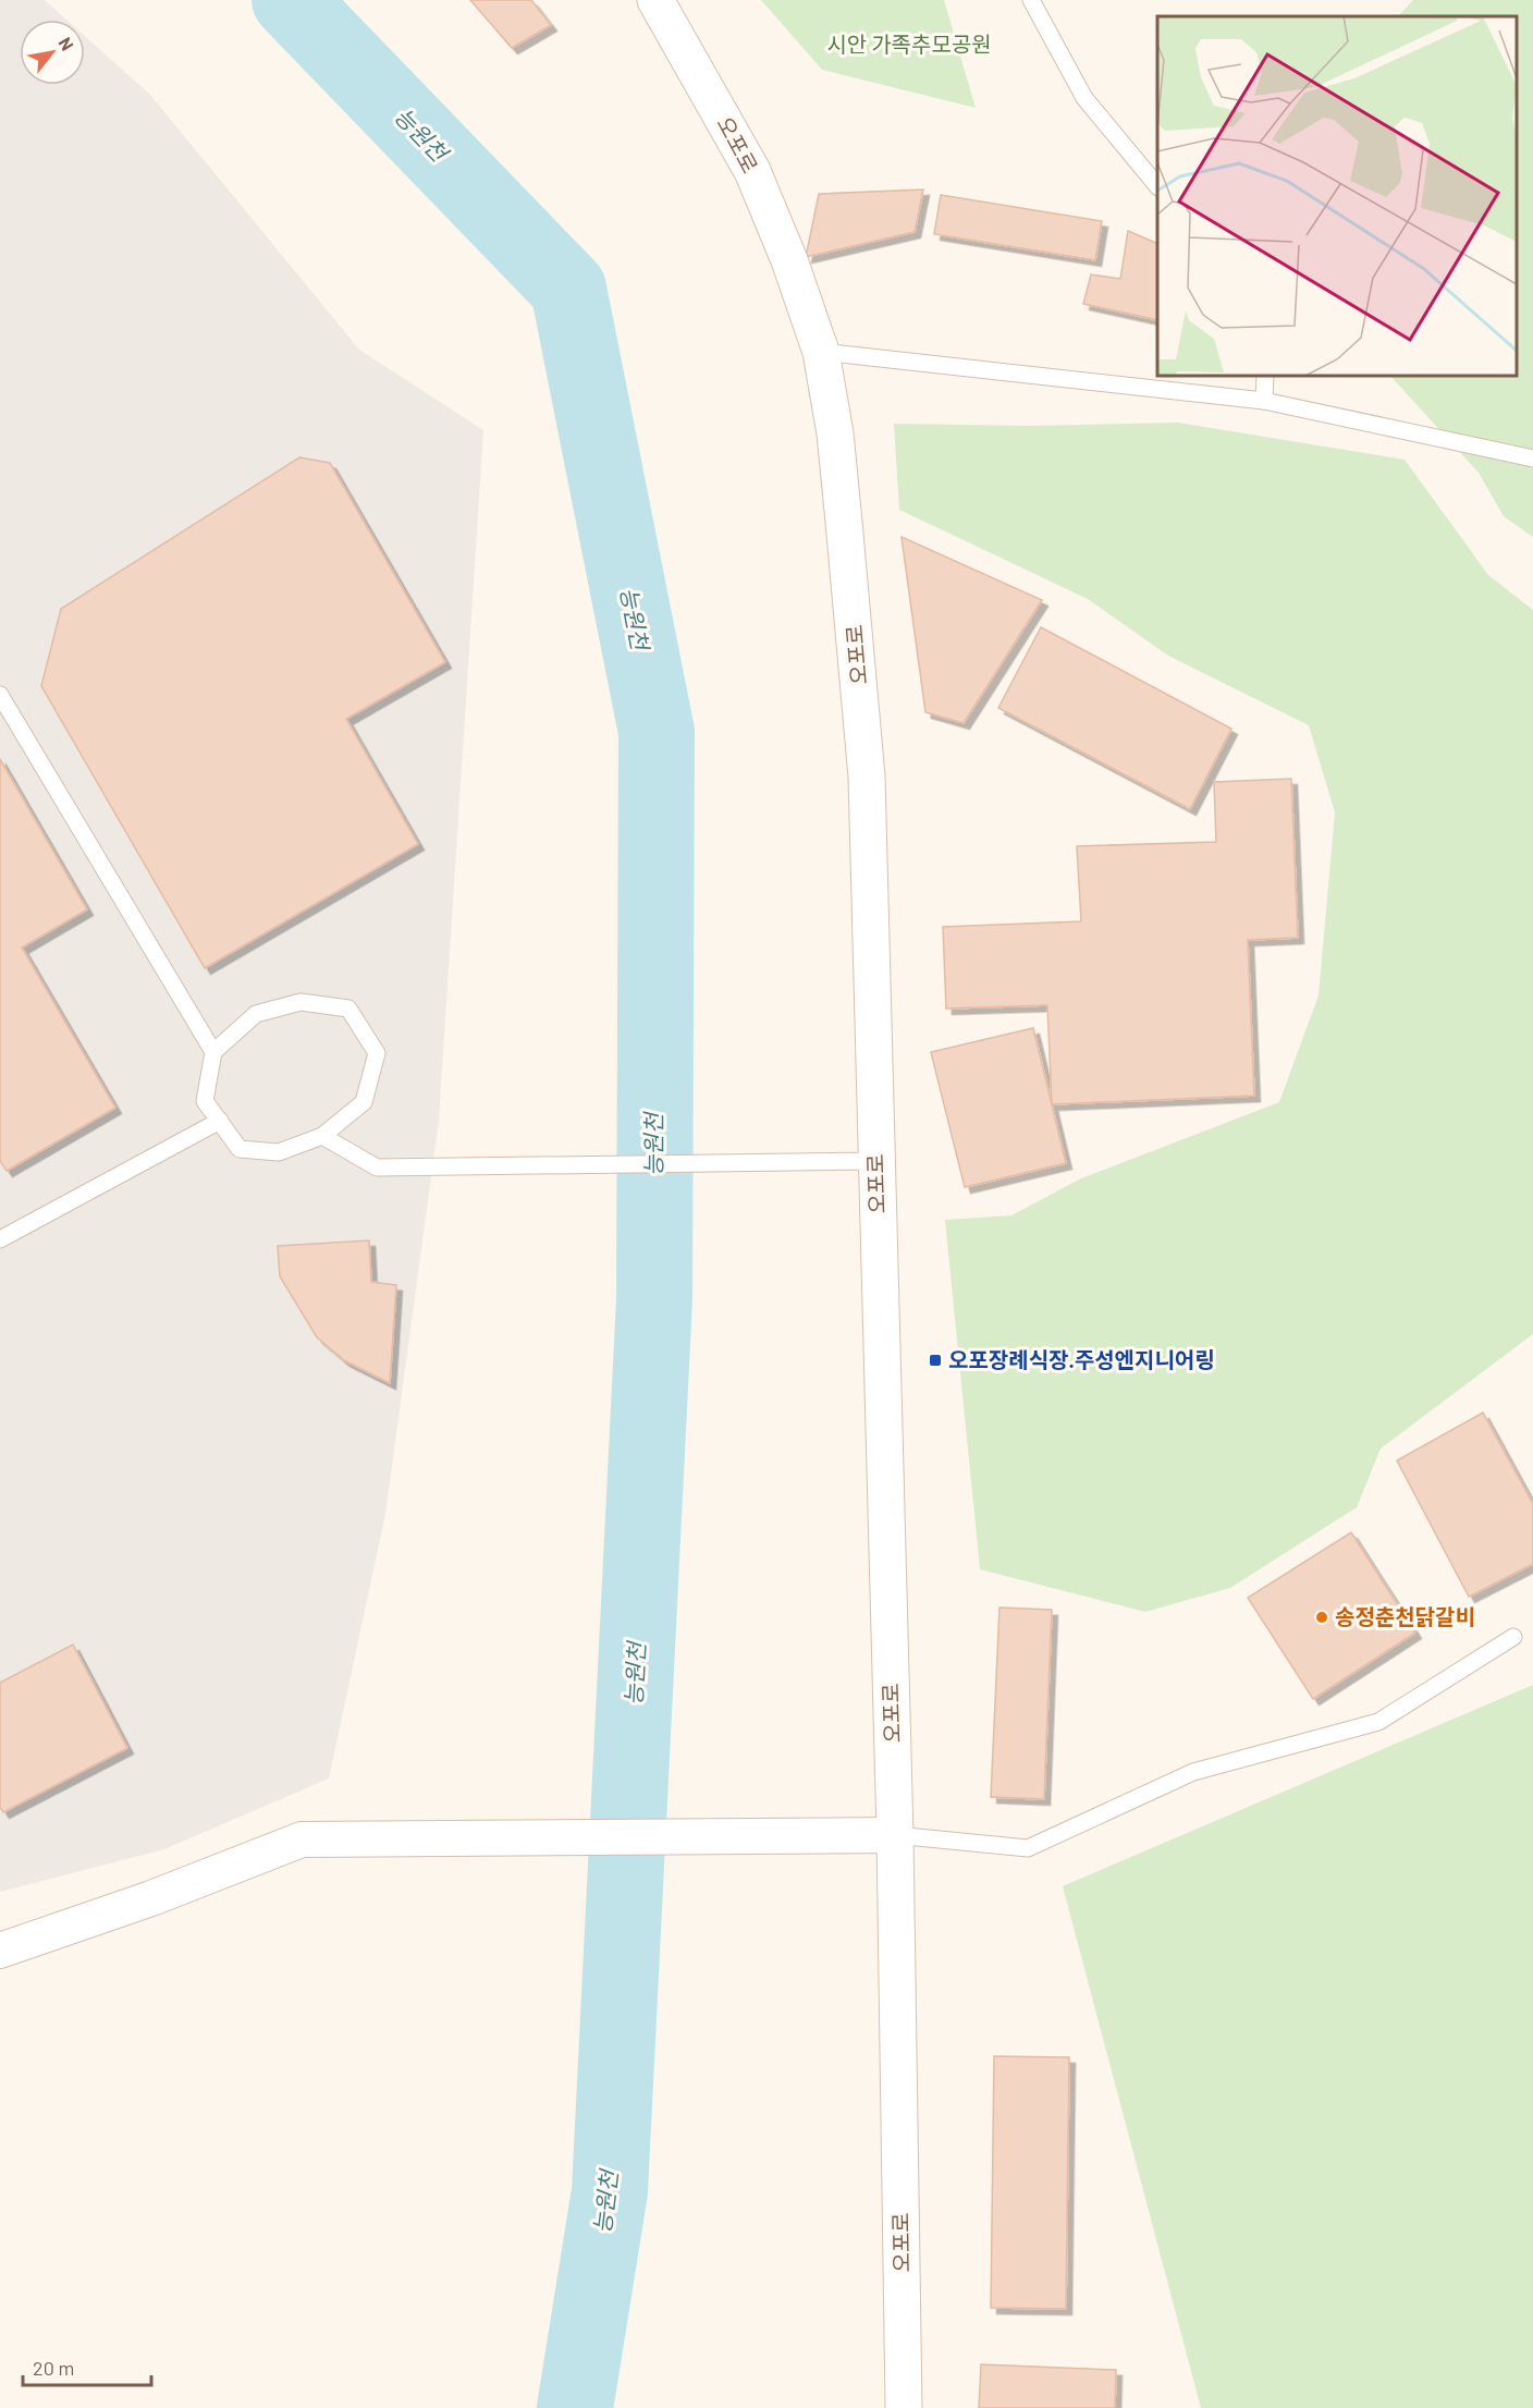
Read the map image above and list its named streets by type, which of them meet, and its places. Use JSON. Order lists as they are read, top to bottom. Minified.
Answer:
{"streets":{"street":["오포로"]},"water":["능원천"],"parks":["시안 가족추모공원"],"places":{"transit":["오포장례식장.주성엔지니어링"],"other":["송정춘천닭갈비"]},"scale_bar":"20 m","north":"top right"}
